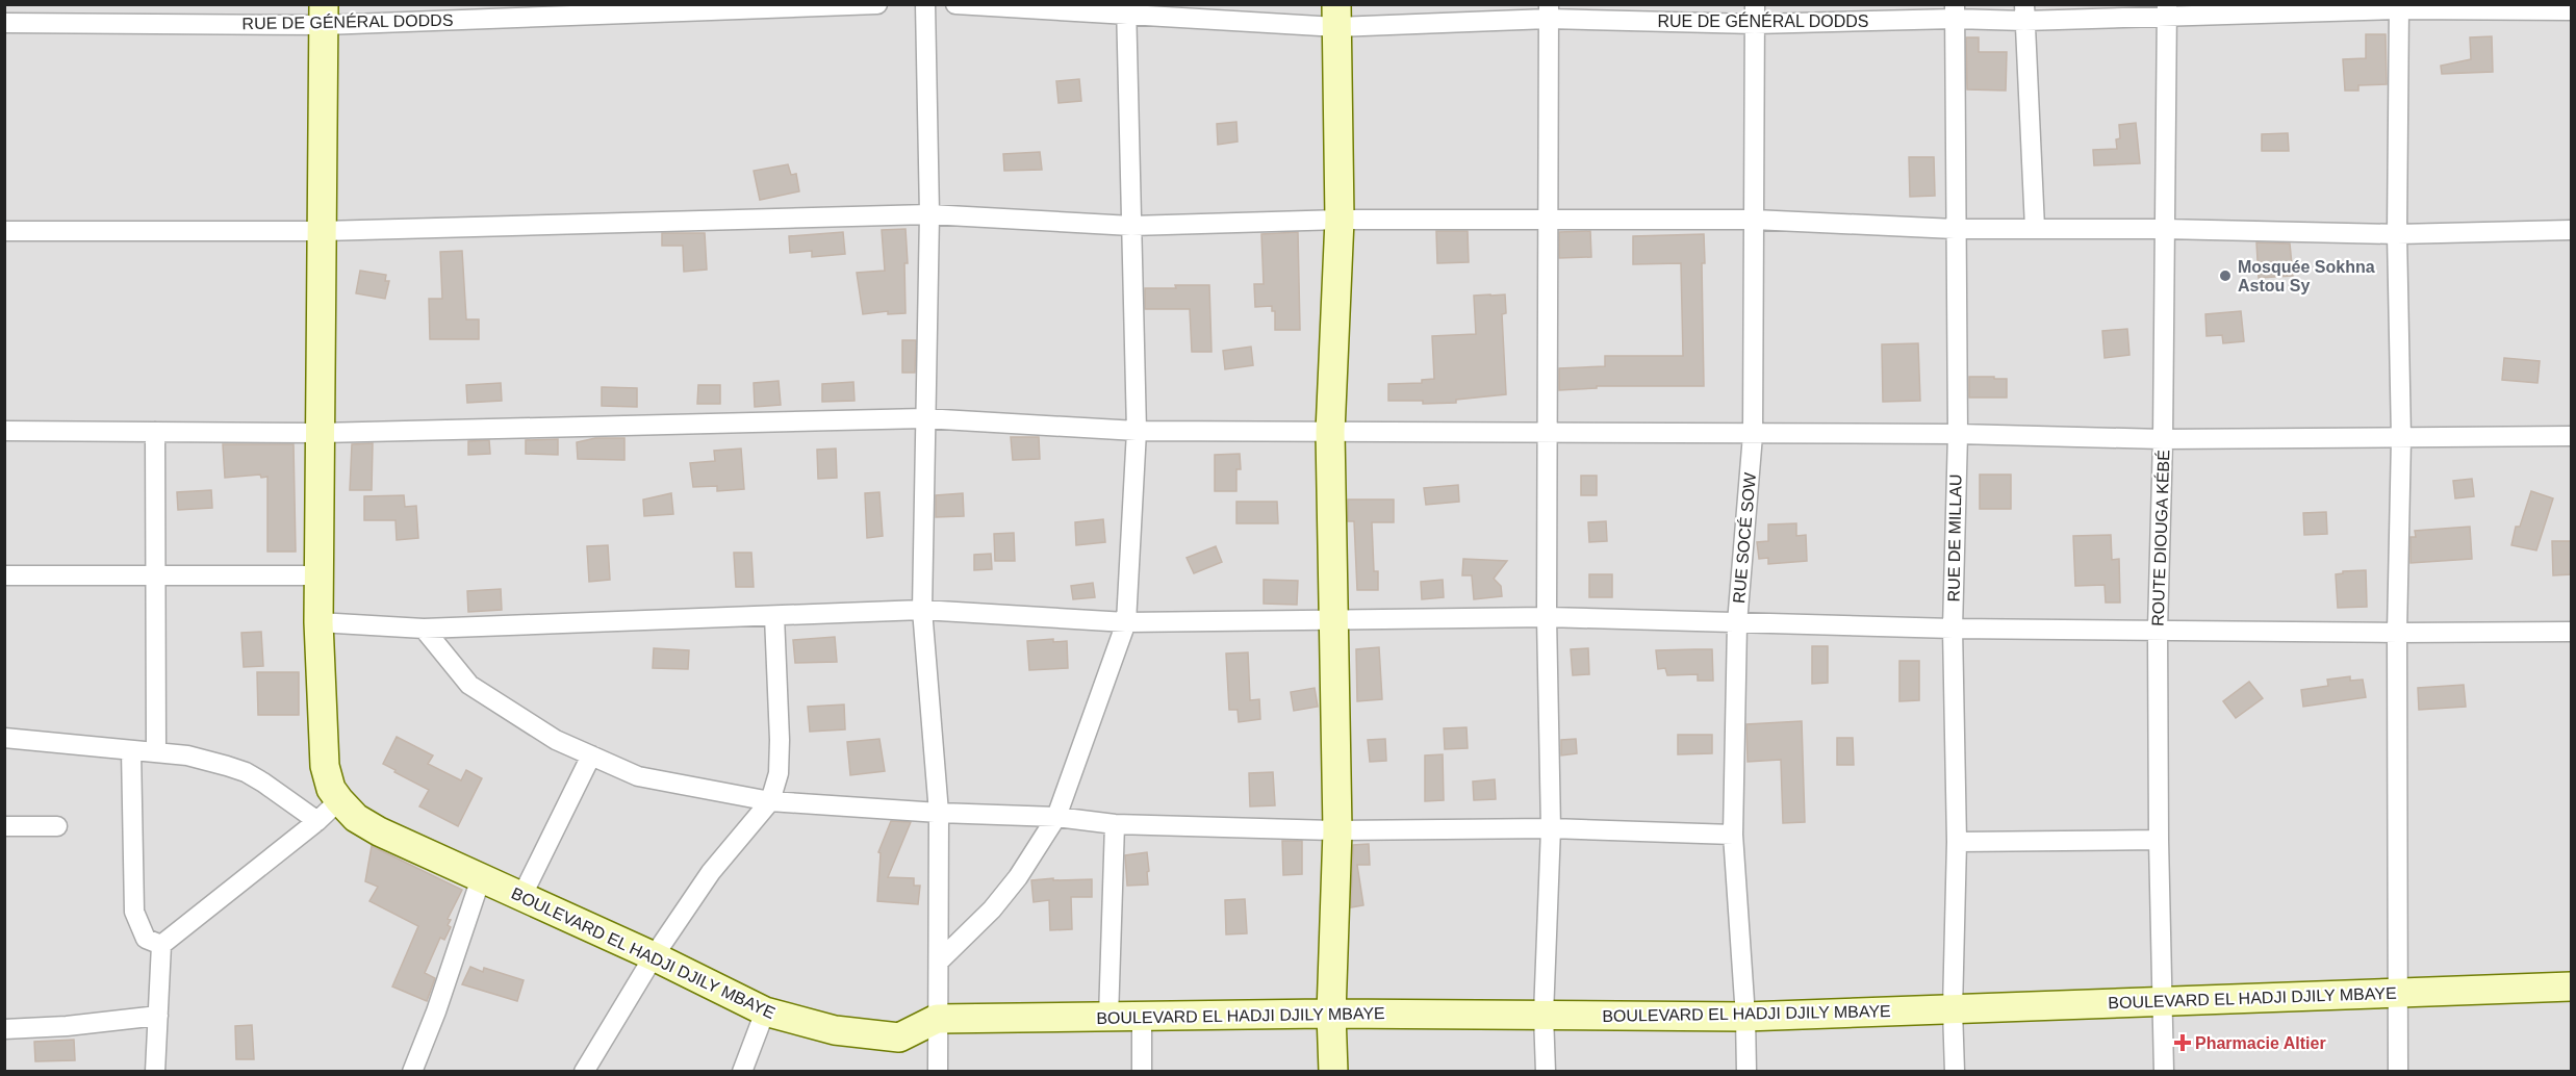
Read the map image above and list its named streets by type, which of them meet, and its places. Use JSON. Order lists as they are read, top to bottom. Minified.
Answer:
{"streets":{"main road":["BOULEVARD EL HADJI DJILY MBAYE"],"street":["RUE DE GÉNÉRAL DODDS","RUE SOCÉ SOW","RUE DE MILLAU","ROUTE DIOUGA KÉBÉ"]},"crossings":[["RUE DE GÉNÉRAL DODDS","RUE SOCÉ SOW"],["RUE DE GÉNÉRAL DODDS","RUE DE MILLAU"],["RUE DE GÉNÉRAL DODDS","ROUTE DIOUGA KÉBÉ"],["RUE DE GÉNÉRAL DODDS","BOULEVARD EL HADJI DJILY MBAYE"],["RUE SOCÉ SOW","BOULEVARD EL HADJI DJILY MBAYE"],["RUE DE MILLAU","BOULEVARD EL HADJI DJILY MBAYE"],["ROUTE DIOUGA KÉBÉ","BOULEVARD EL HADJI DJILY MBAYE"]],"places":{"other":["Mosquée Sokhna Astou Sy"],"health":["Pharmacie Altier"]}}
